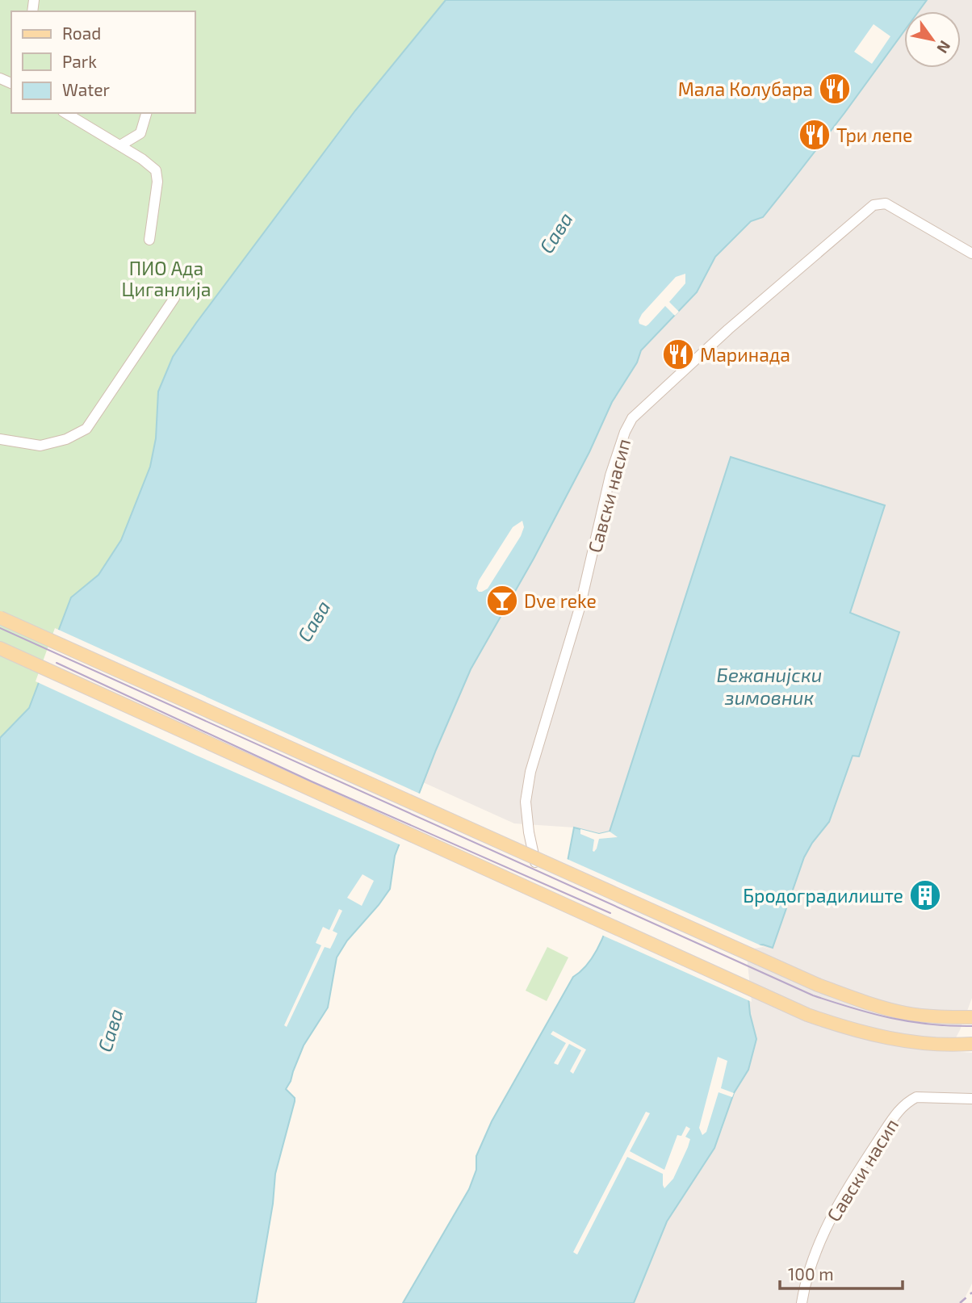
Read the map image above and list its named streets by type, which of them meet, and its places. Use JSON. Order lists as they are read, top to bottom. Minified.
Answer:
{"streets":{"street":["Савски насип"]},"water":["Сава","Бежанијски зимовник"],"parks":["ПИО Ада Циганлија"],"places":{"restaurant":["Мала Колубара","Три лепе","Маринада"],"bar":["Dve reke"],"building":["Бродоградилиште"]},"legend":["Road","Park","Water"],"scale_bar":"100 m","north":"bottom right"}
